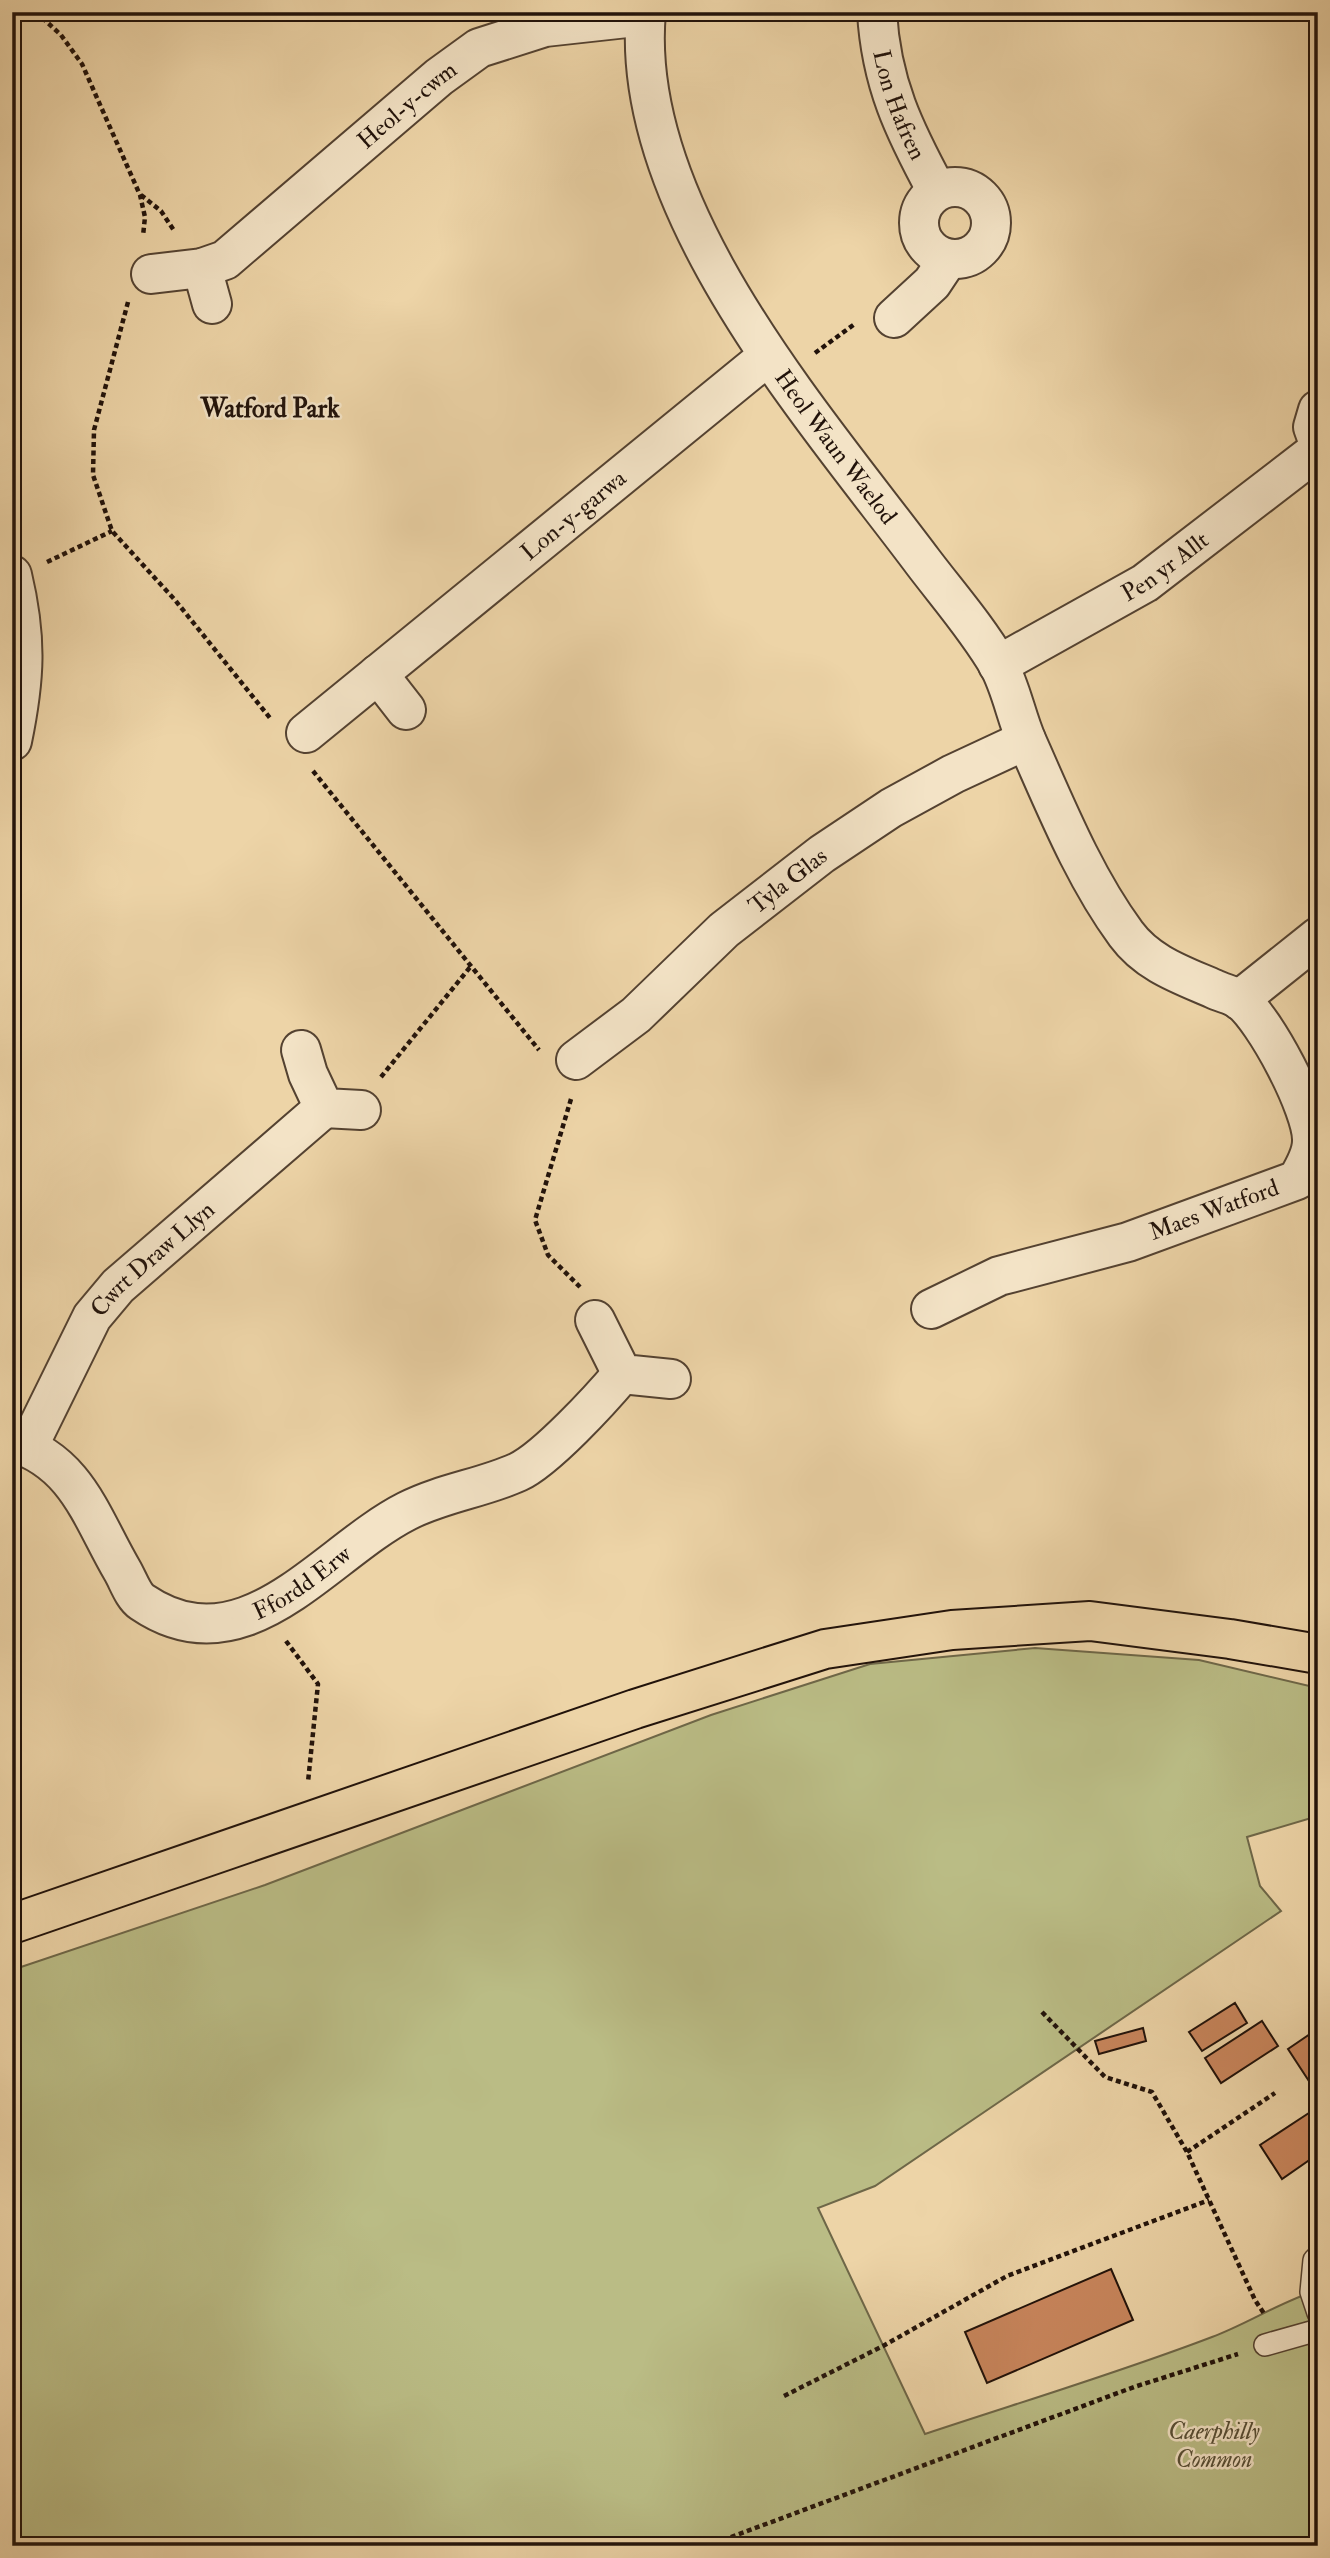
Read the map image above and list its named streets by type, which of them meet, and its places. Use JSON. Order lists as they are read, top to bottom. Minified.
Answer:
{"streets":{"street":["Lon Hafren","Heol-y-cwm","Heol Waun Waelod","Lon-y-garwa","Pen yr Allt","Tyla Glas","Maes Watford","Cwrt Draw Llyn","Ffordd Erw"]},"crossings":[["Heol-y-cwm","Heol Waun Waelod"],["Heol Waun Waelod","Lon-y-garwa"],["Heol Waun Waelod","Pen yr Allt"],["Heol Waun Waelod","Tyla Glas"],["Heol Waun Waelod","Maes Watford"],["Cwrt Draw Llyn","Ffordd Erw"]],"districts":["Watford Park"],"parks":["Caerphilly Common"]}
